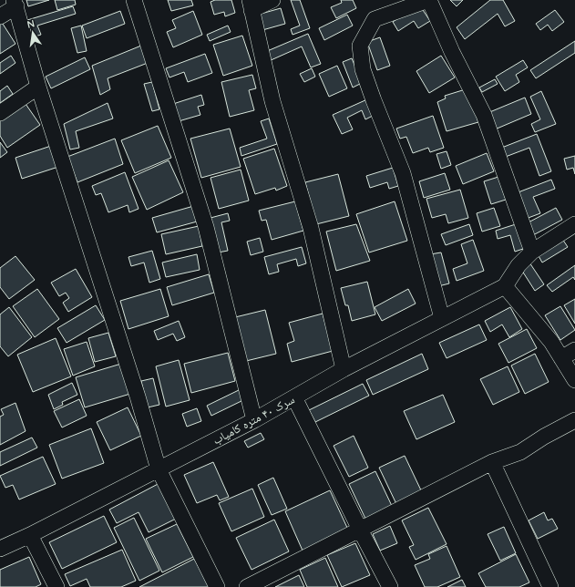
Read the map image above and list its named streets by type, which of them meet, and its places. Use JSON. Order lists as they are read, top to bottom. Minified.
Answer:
{"streets":{"street":["سرک ۴۰ متره کامیاب"]},"north":"top"}
